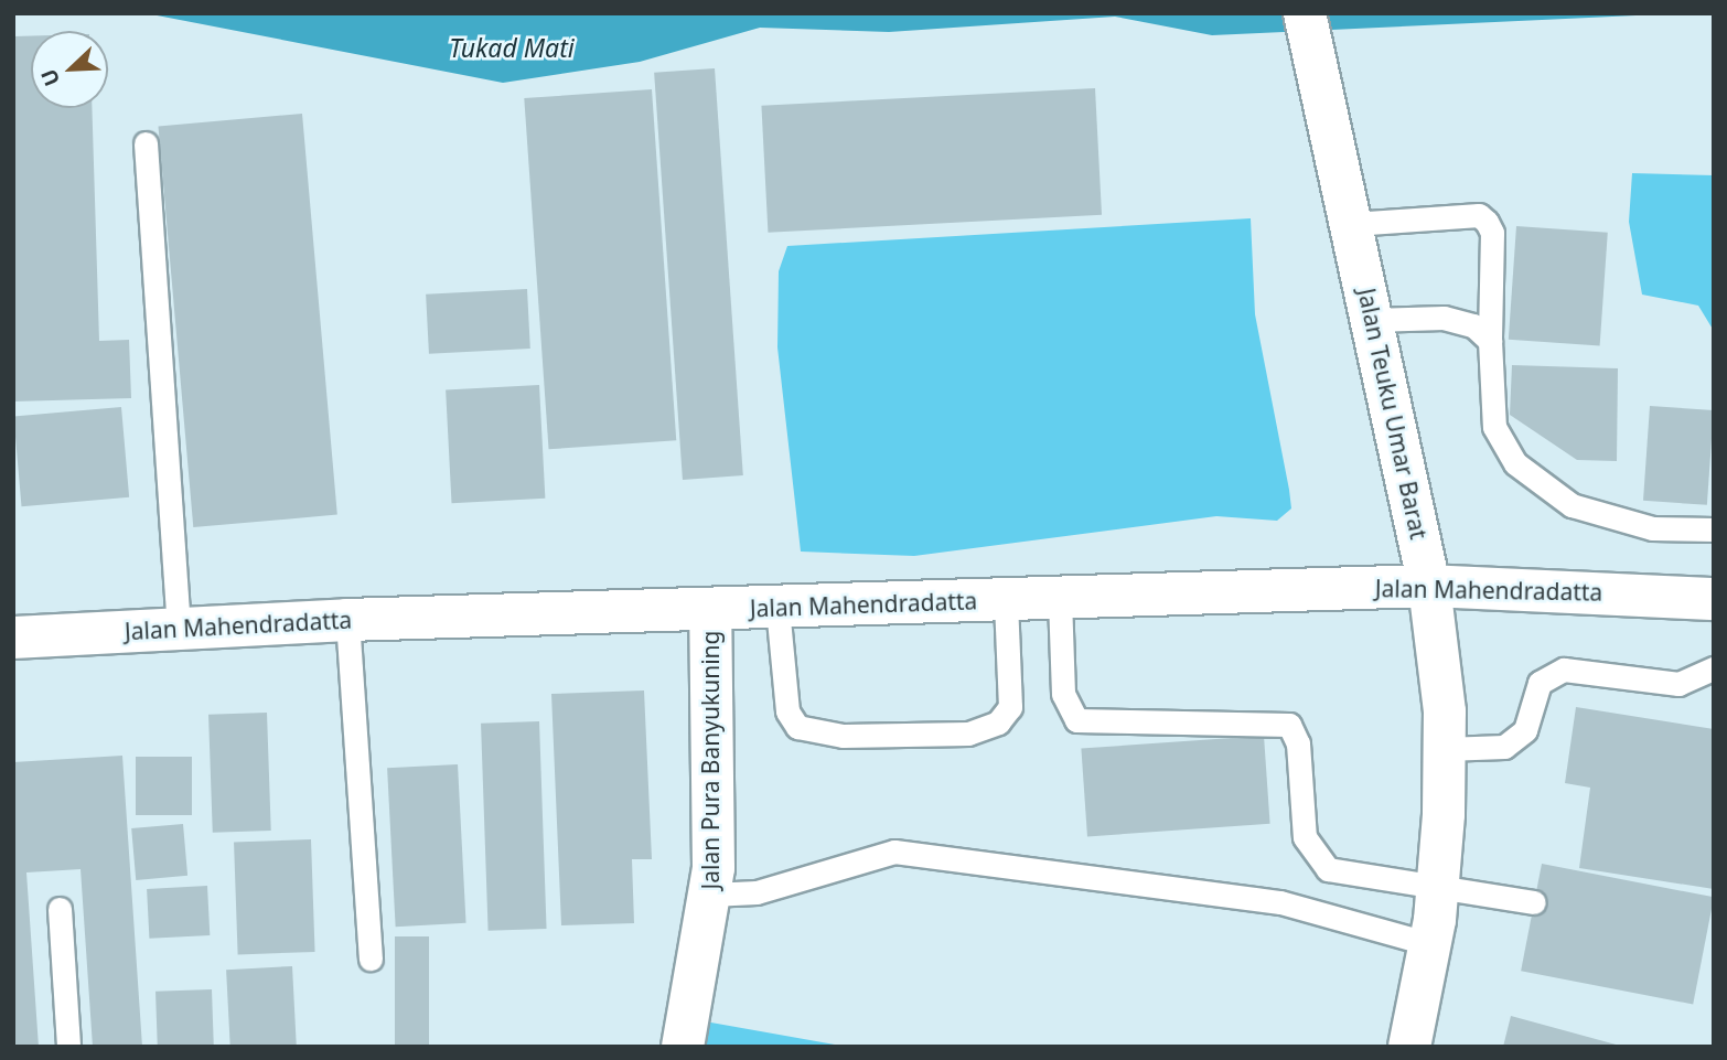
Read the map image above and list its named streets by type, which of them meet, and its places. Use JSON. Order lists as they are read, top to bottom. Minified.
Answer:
{"streets":{"main road":["Jalan Teuku Umar Barat","Jalan Mahendradatta","Jalan Pura Banyukuning"]},"crossings":[["Jalan Teuku Umar Barat","Jalan Mahendradatta"],["Jalan Mahendradatta","Jalan Pura Banyukuning"]],"water":["Tukad Mati"],"north":"bottom left"}
